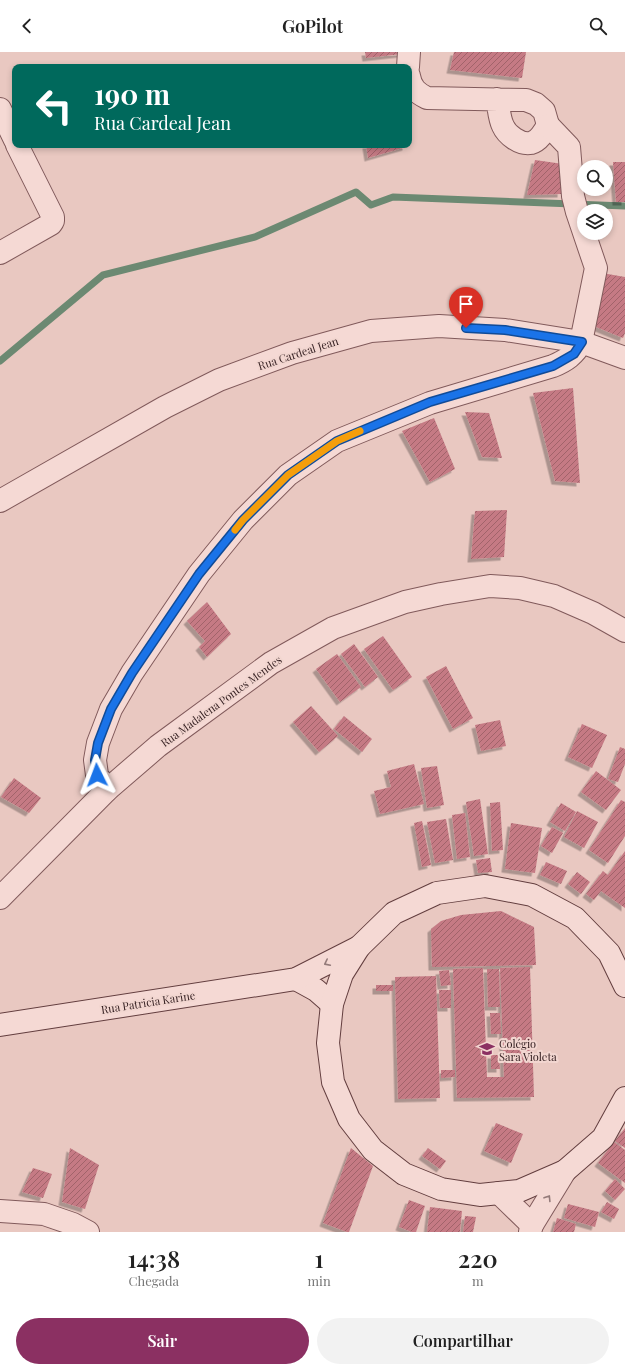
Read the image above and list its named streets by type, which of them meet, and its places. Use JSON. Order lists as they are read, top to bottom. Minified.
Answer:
{"streets":{"street":["Rua Cardeal Jean","Rua Madalena Pontes Mendes","Rua Patricia Karine"]},"places":{"school or university":["Colégio Sara Violeta"]},"page":{"header":"GoPilot","turn":["190 m","Rua Cardeal Jean"],"eta":["14:38","Chegada","1","min","220","m"],"buttons":["Sair","Compartilhar"]}}
